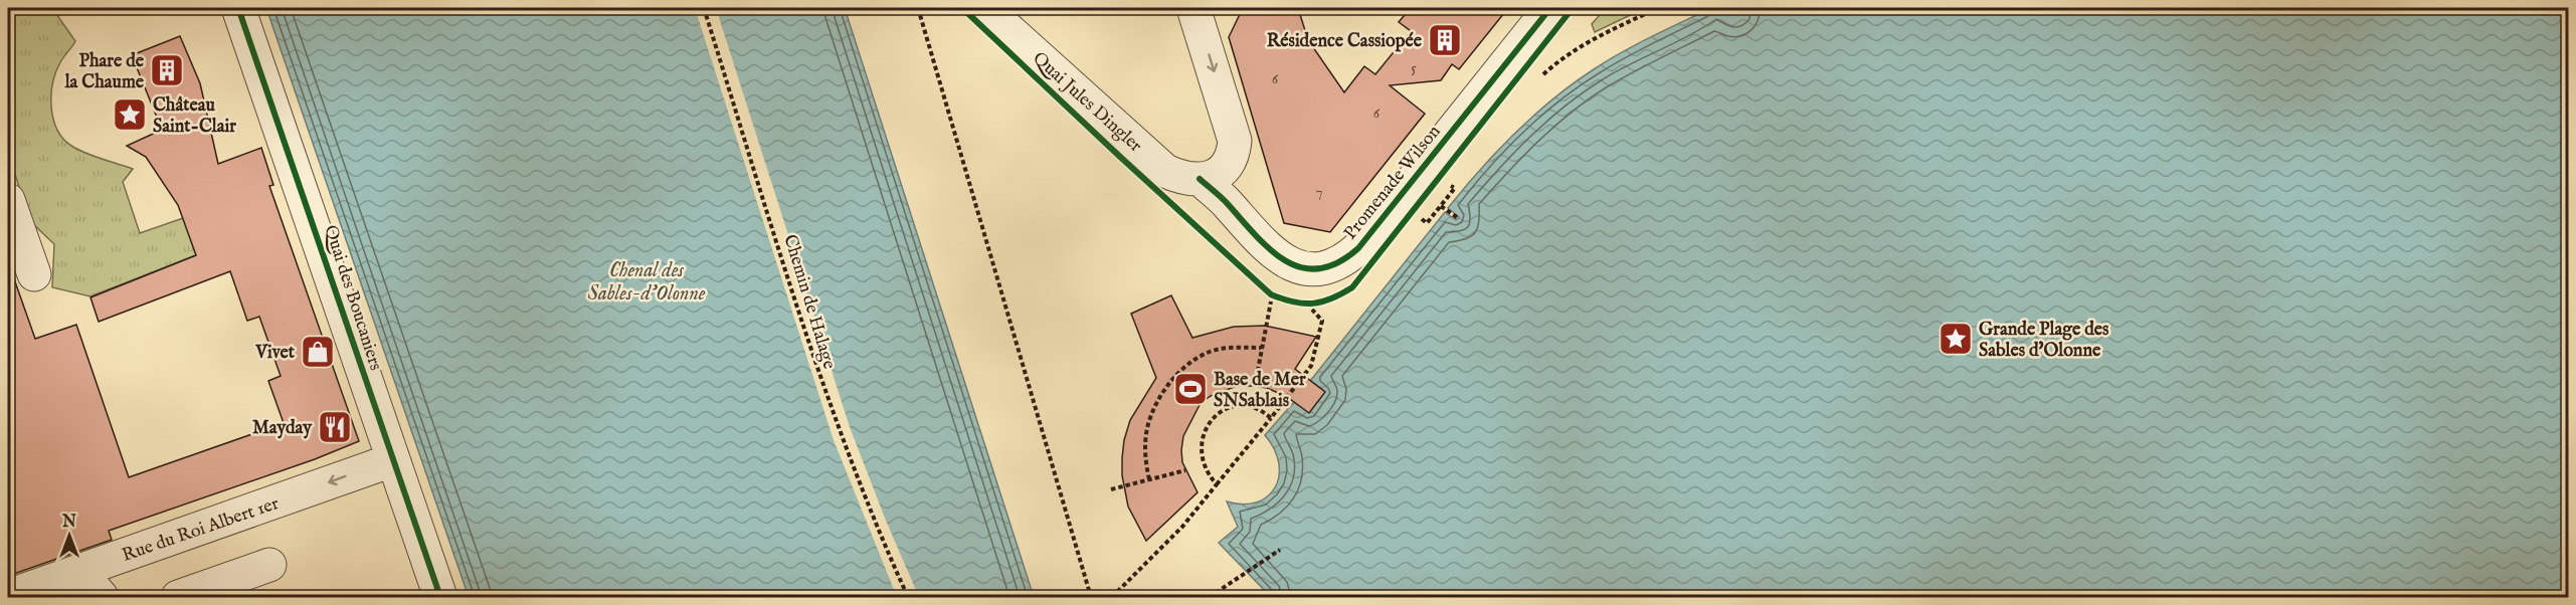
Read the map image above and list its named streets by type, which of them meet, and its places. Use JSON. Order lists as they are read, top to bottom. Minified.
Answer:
{"streets":{"street":["Quai Jules Dingler","Promenade Wilson","Quai des Boucaniers","Rue du Roi Albert 1er"],"path":["Chemin de Halage"]},"crossings":[["Quai Jules Dingler","Promenade Wilson"],["Quai des Boucaniers","Rue du Roi Albert 1er"]],"one_way":["Rue du Roi Albert 1er"],"water":["Chenal des Sables-d'Olonne"],"places":{"building":["Résidence Cassiopée","Phare de la Chaume"],"place":["Château Saint-Clair","Grande Plage des Sables d'Olonne"],"shop":["Vivet"],"sports":["Base de Mer SNSablais"],"restaurant":["Mayday"]},"house_numbers":["5","6","6","7"],"north":"top"}
